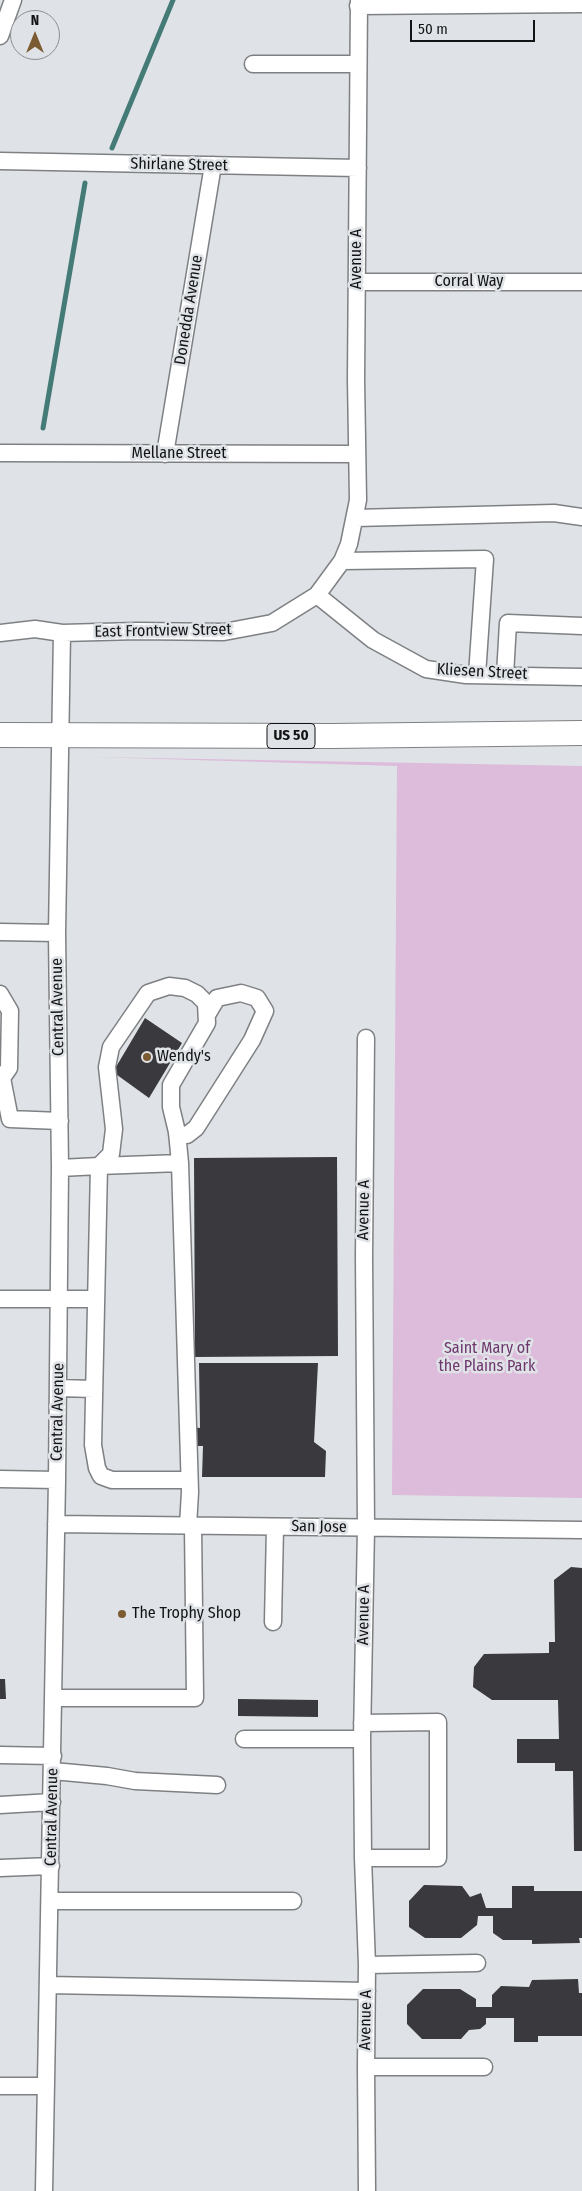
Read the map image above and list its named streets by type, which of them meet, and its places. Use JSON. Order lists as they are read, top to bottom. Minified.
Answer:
{"streets":{"highway":["US 50"],"street":["Shirlane Street","Avenue A","Corral Way","Donedda Avenue","Mellane Street","East Frontview Street","Kliesen Street","Central Avenue","San Jose"]},"crossings":[["Shirlane Street","Avenue A"],["Shirlane Street","Donedda Avenue"],["Avenue A","Corral Way"],["Avenue A","Mellane Street"],["Avenue A","East Frontview Street"],["Avenue A","San Jose"],["Donedda Avenue","Mellane Street"],["East Frontview Street","Kliesen Street"],["East Frontview Street","Central Avenue"],["US 50","Central Avenue"],["Central Avenue","San Jose"]],"parks":["Saint Mary of the Plains Park"],"places":["Wendy's","The Trophy Shop"],"scale_bar":"50 m","north":"top"}
